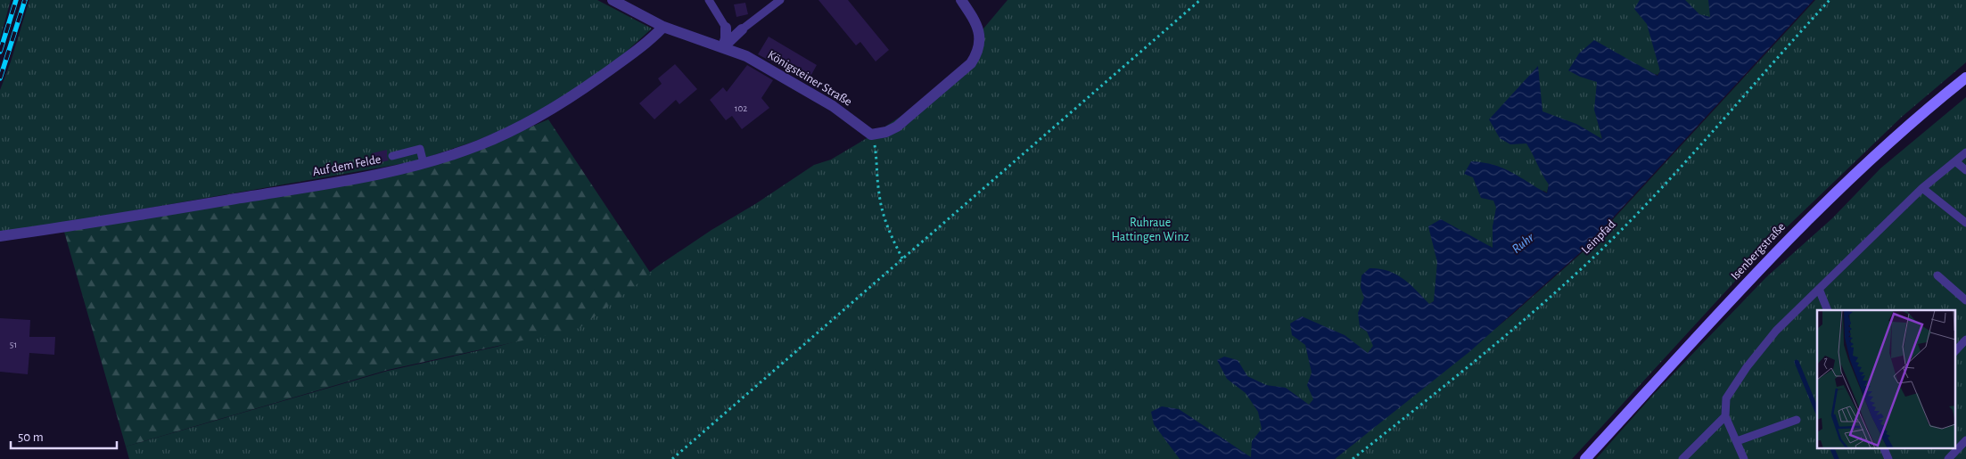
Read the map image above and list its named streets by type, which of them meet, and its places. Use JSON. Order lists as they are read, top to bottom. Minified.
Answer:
{"streets":{"main road":["Isenbergstraße"],"street":["Königsteiner Straße","Auf dem Felde"],"path":["Leinpfad"]},"crossings":[["Königsteiner Straße","Auf dem Felde"]],"water":["Ruhr"],"parks":["Ruhraue Hattingen Winz"],"house_numbers":["102","51"],"scale_bar":"50 m"}
